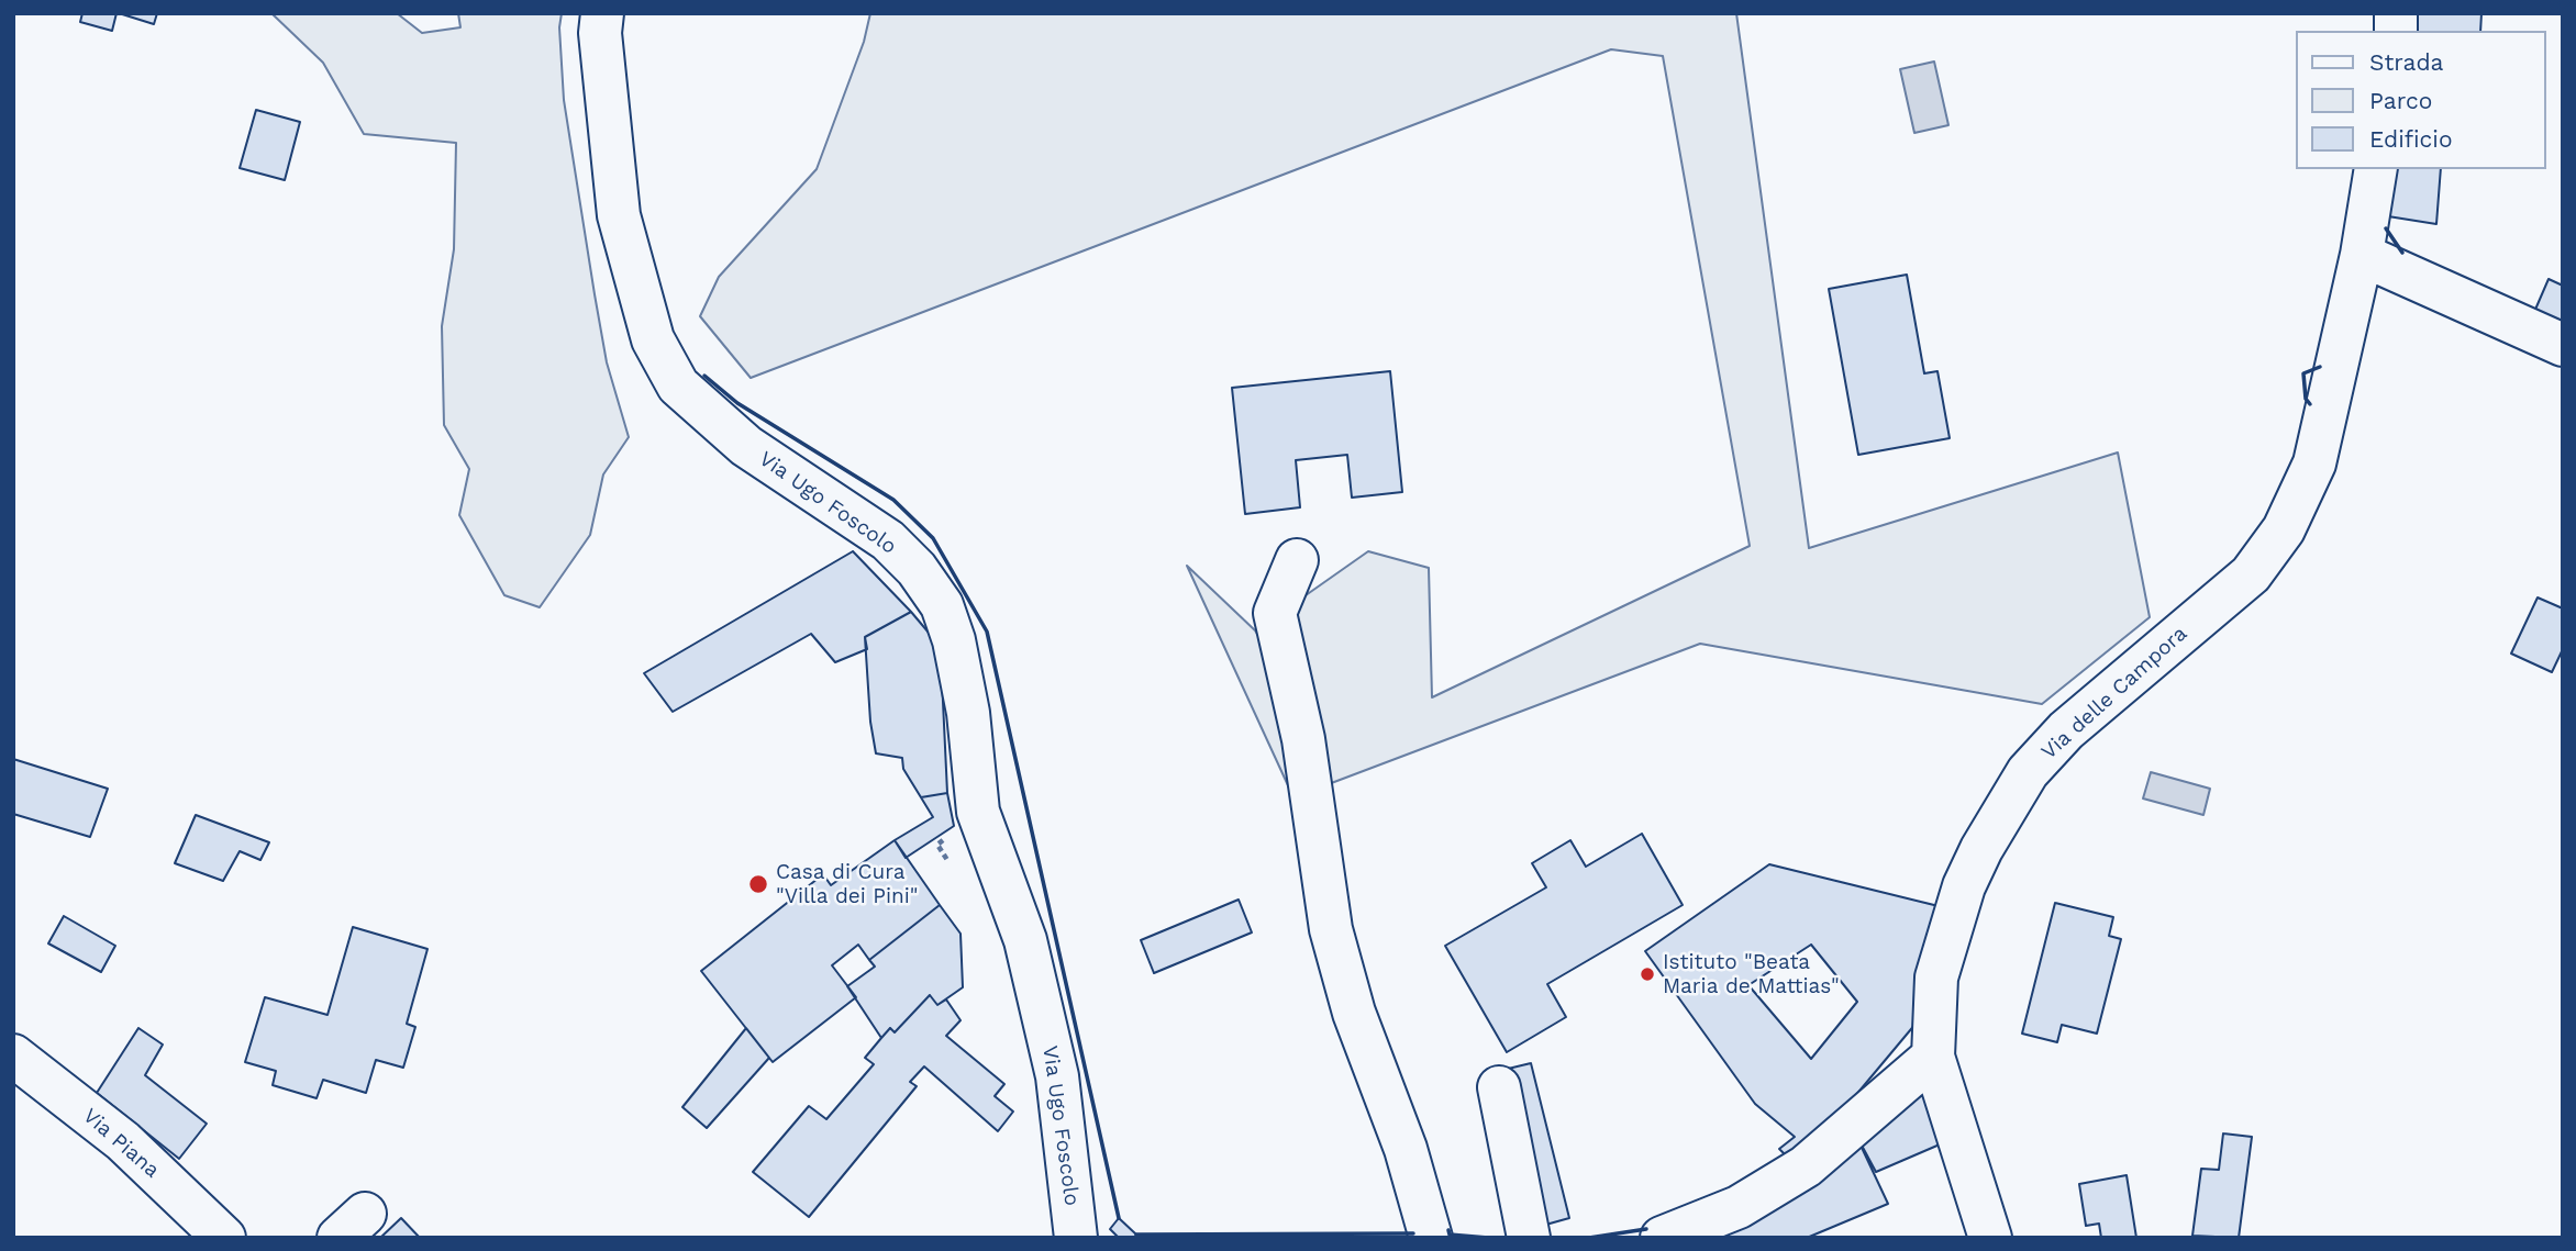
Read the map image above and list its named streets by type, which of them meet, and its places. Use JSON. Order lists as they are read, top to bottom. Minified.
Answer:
{"streets":{"street":["Via Ugo Foscolo","Via delle Campora","Via Piana"]},"places":["Casa di Cura \"Villa dei Pini\"","Istituto \"Beata Maria de Mattias\""],"legend":["Strada","Parco","Edificio"]}
